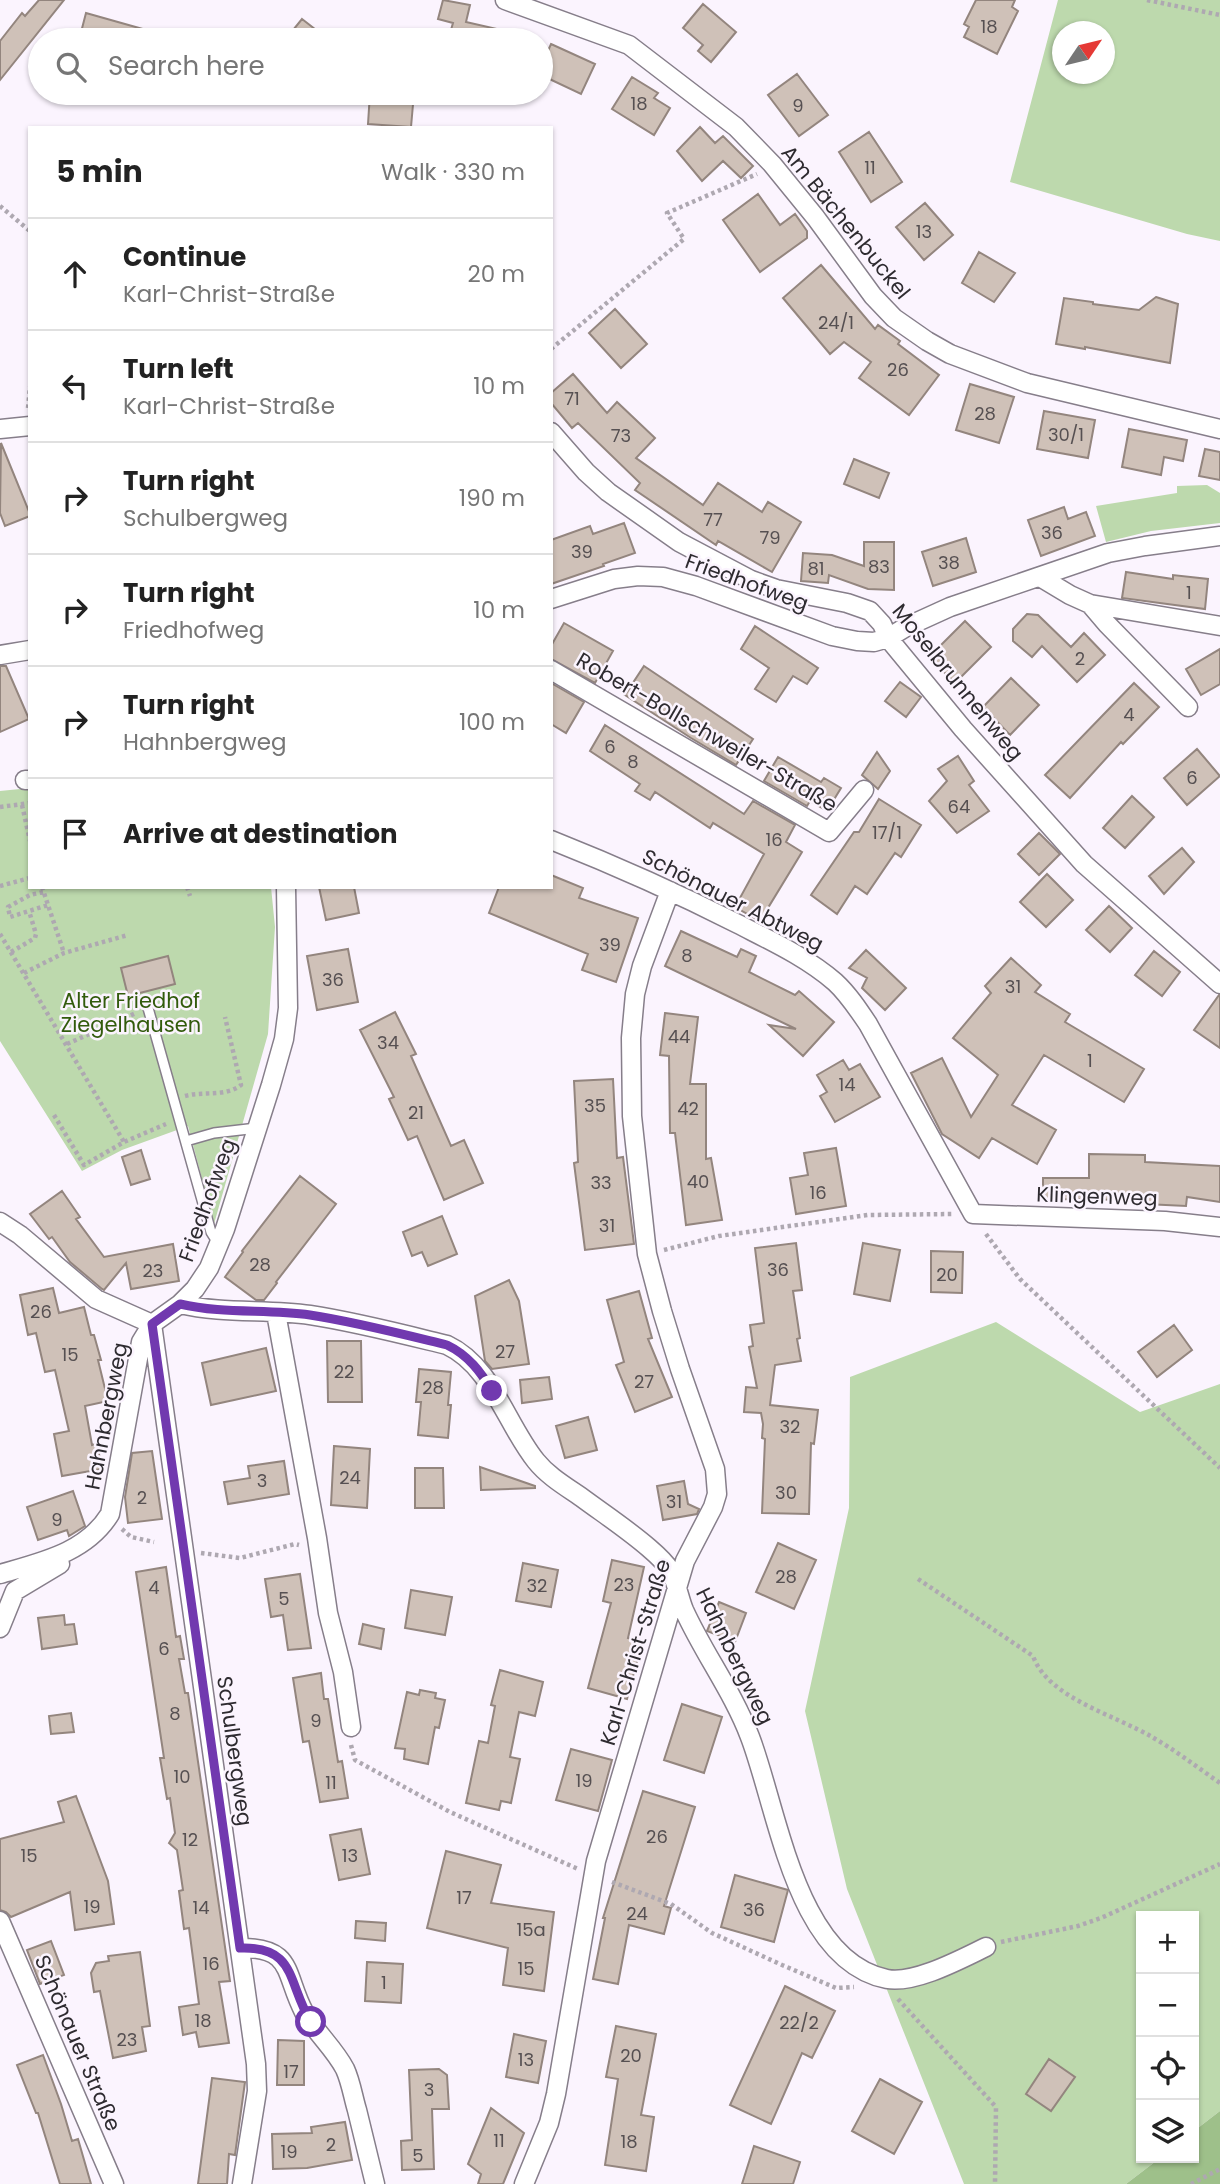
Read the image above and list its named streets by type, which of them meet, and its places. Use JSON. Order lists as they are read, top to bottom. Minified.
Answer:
{"streets":{"street":["Am Bächenbuckel","Friedhofweg","Moselbrunnenweg","Robert-Bollschweiler-Straße","Schönauer Abtweg","Klingenweg","Hahnbergweg","Karl-Christ-Straße","Schulbergweg","Schönauer Straße"]},"crossings":[["Friedhofweg","Moselbrunnenweg"],["Friedhofweg","Hahnbergweg"],["Friedhofweg","Schulbergweg"],["Schönauer Abtweg","Klingenweg"],["Schönauer Abtweg","Karl-Christ-Straße"],["Hahnbergweg","Karl-Christ-Straße"],["Hahnbergweg","Schulbergweg"]],"parks":["Alter Friedhof Ziegelhausen"],"house_numbers":["18","18","9","11","13","24/1","26","71","28","30/1","73","77","36","79","39","38","83","81","1","2","4","6","8","6","64","17/1","16","39","8","36","31","44","34","1","14","35","42","21","40","33","16","31","28","36","23","20","26","27","15","22","27","28","32","24","3","30","2","31","9","28","23","32","4","5","6","8","9","10","19","11","26","12","15","13","17","19","14","36","24","15a","16","15","1","18","22/2","23","20","13","17","3","11","18","2","19","5"],"north":"top right","page":{"search":"Search here","heading":["5 min","Walk · 330 m"],"list":[["Continue","Karl-Christ-Straße","20 m"],["Turn left","Karl-Christ-Straße","10 m"],["Turn right","Schulbergweg","190 m"],["Turn right","Friedhofweg","10 m"],["Turn right","Hahnbergweg","100 m"],"Arrive at destination"],"map_buttons":["+","−"]}}
